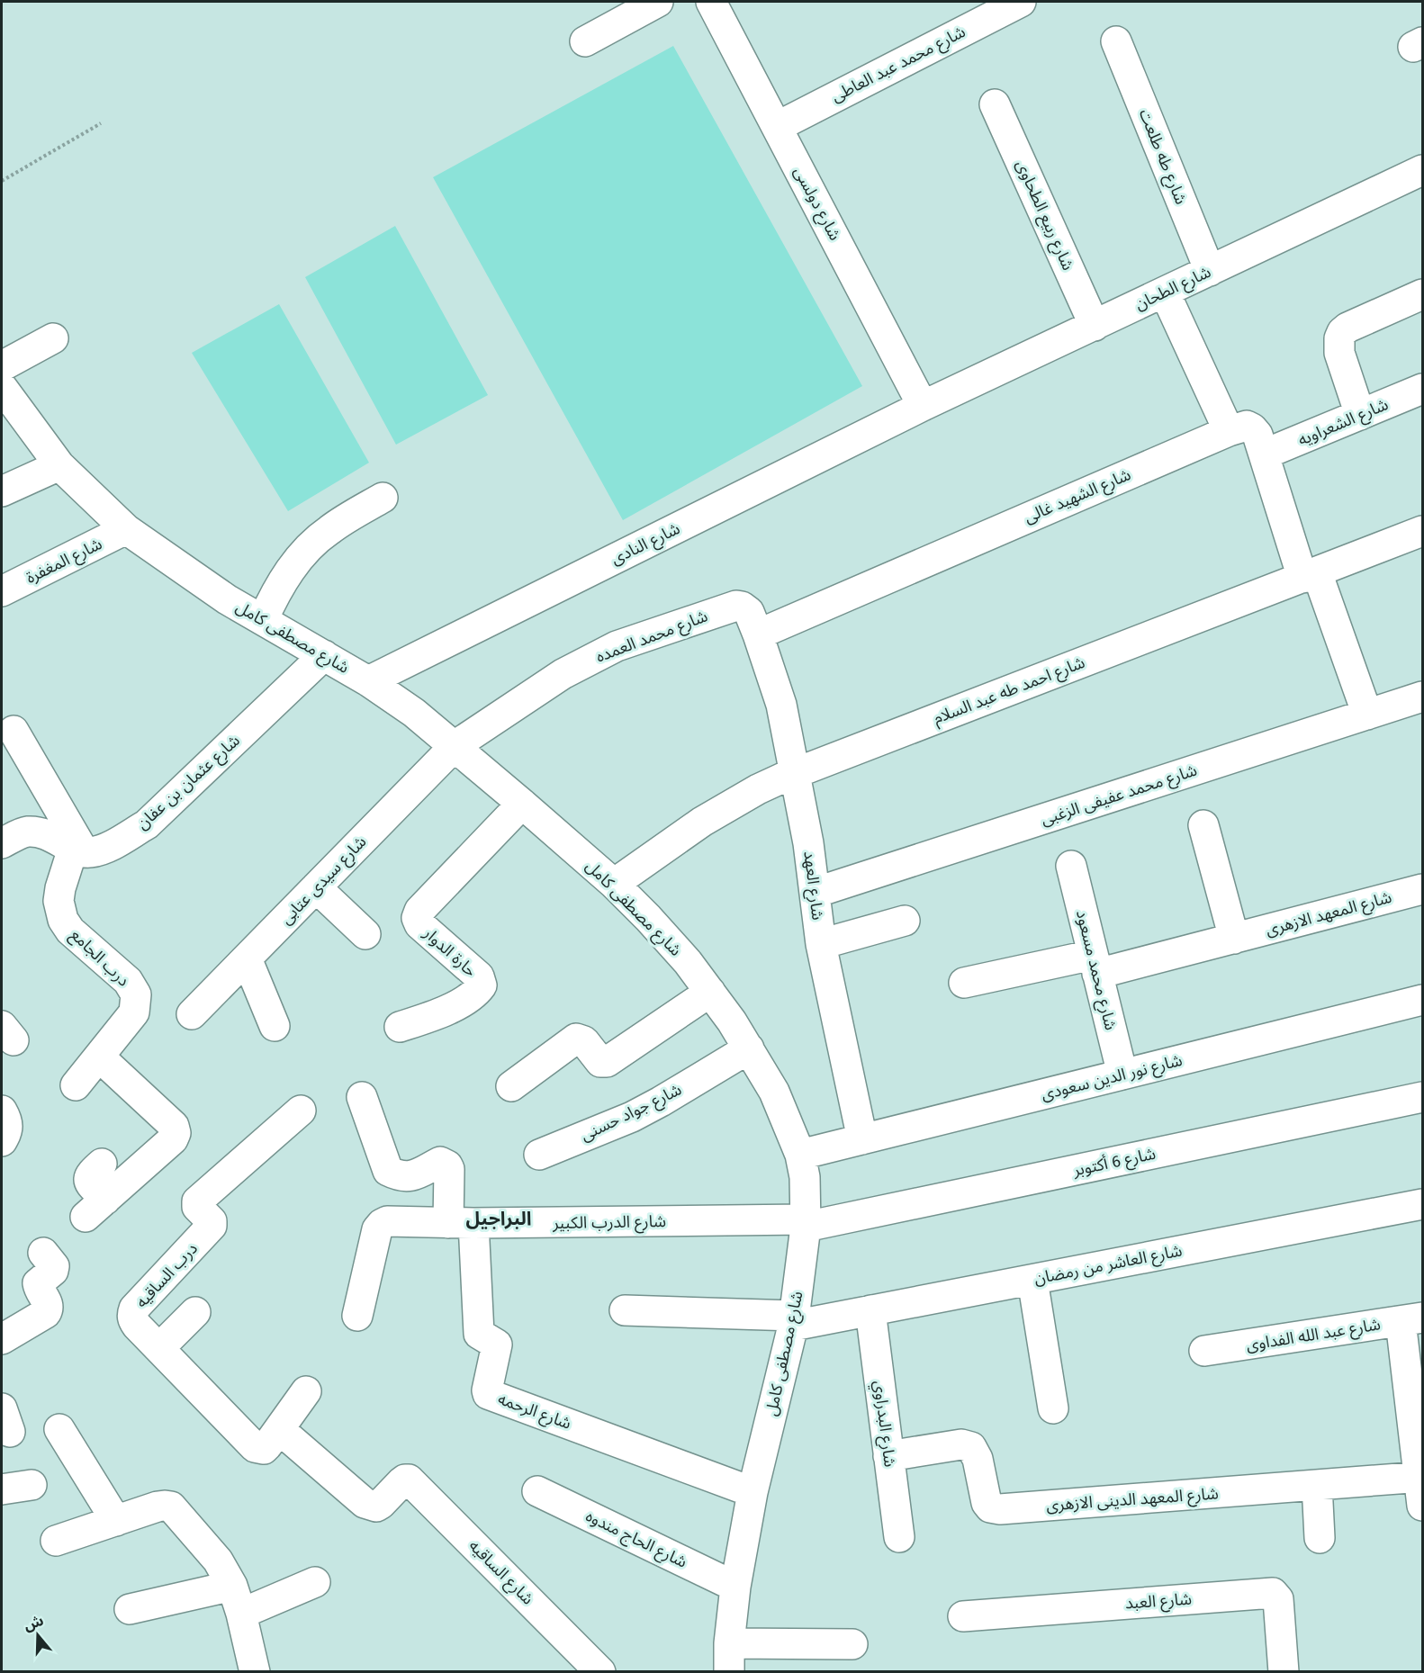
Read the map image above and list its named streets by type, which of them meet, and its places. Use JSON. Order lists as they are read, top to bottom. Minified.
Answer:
{"streets":{"street":["شارع محمد عبد العاطى","شارع طه طلعت","شارع دولسى","شارع ربيع الطحاوى","شارع الطحان","شارع الشعراويه","شارع الشهيد غالى","شارع النادى","شارع المغفرة","شارع محمد العمده","شارع مصطفى كامل","شارع احمد طه عبد السلام","شارع عثمان بن عفان","شارع محمد عفيفى الزغبى","شارع سيدى عتابى","شارع العهد","شارع المعهد الازهرى","حارة الدوار","درب الجامع","شارع محمد مسعود","شارع نور الدين سعودى","شارع جواد حسنى","شارع 6 أكتوبر","شارع الدرب الكبير","شارع العاشر من رمضان","درب الساقيه","شارع عبد الله الفداوى","شارع الرحمه","شارع البدراوي","شارع المعهد الدينى الازهرى","شارع الحاج مندوه","شارع الساقيه","شارع العبد"]},"crossings":[["شارع محمد عبد العاطى","شارع دولسى"],["شارع طه طلعت","شارع الطحان"],["شارع دولسى","شارع الطحان"],["شارع دولسى","شارع النادى"],["شارع ربيع الطحاوى","شارع الطحان"],["شارع الطحان","شارع النادى"],["شارع الشعراويه","شارع الشهيد غالى"],["شارع الشهيد غالى","شارع محمد العمده"],["شارع الشهيد غالى","شارع احمد طه عبد السلام"],["شارع الشهيد غالى","شارع محمد عفيفى الزغبى"],["شارع الشهيد غالى","شارع العهد"],["شارع النادى","شارع مصطفى كامل"],["شارع المغفرة","شارع مصطفى كامل"],["شارع محمد العمده","شارع مصطفى كامل"],["شارع محمد العمده","شارع سيدى عتابى"],["شارع محمد العمده","شارع العهد"],["شارع مصطفى كامل","شارع احمد طه عبد السلام"],["شارع مصطفى كامل","شارع عثمان بن عفان"],["شارع مصطفى كامل","شارع سيدى عتابى"],["شارع مصطفى كامل","حارة الدوار"],["شارع مصطفى كامل","شارع نور الدين سعودى"],["شارع مصطفى كامل","شارع جواد حسنى"],["شارع مصطفى كامل","شارع 6 أكتوبر"],["شارع مصطفى كامل","شارع الدرب الكبير"],["شارع مصطفى كامل","شارع العاشر من رمضان"],["شارع مصطفى كامل","شارع الرحمه"],["شارع مصطفى كامل","شارع الحاج مندوه"],["شارع احمد طه عبد السلام","شارع العهد"],["شارع عثمان بن عفان","درب الجامع"],["شارع محمد عفيفى الزغبى","شارع العهد"],["شارع العهد","شارع نور الدين سعودى"],["شارع المعهد الازهرى","شارع محمد مسعود"],["شارع محمد مسعود","شارع نور الدين سعودى"],["شارع 6 أكتوبر","شارع الدرب الكبير"],["شارع الدرب الكبير","شارع الرحمه"],["شارع العاشر من رمضان","شارع البدراوي"],["درب الساقيه","شارع الساقيه"],["شارع البدراوي","شارع المعهد الدينى الازهرى"]],"districts":["البراجيل"],"north":"top"}
